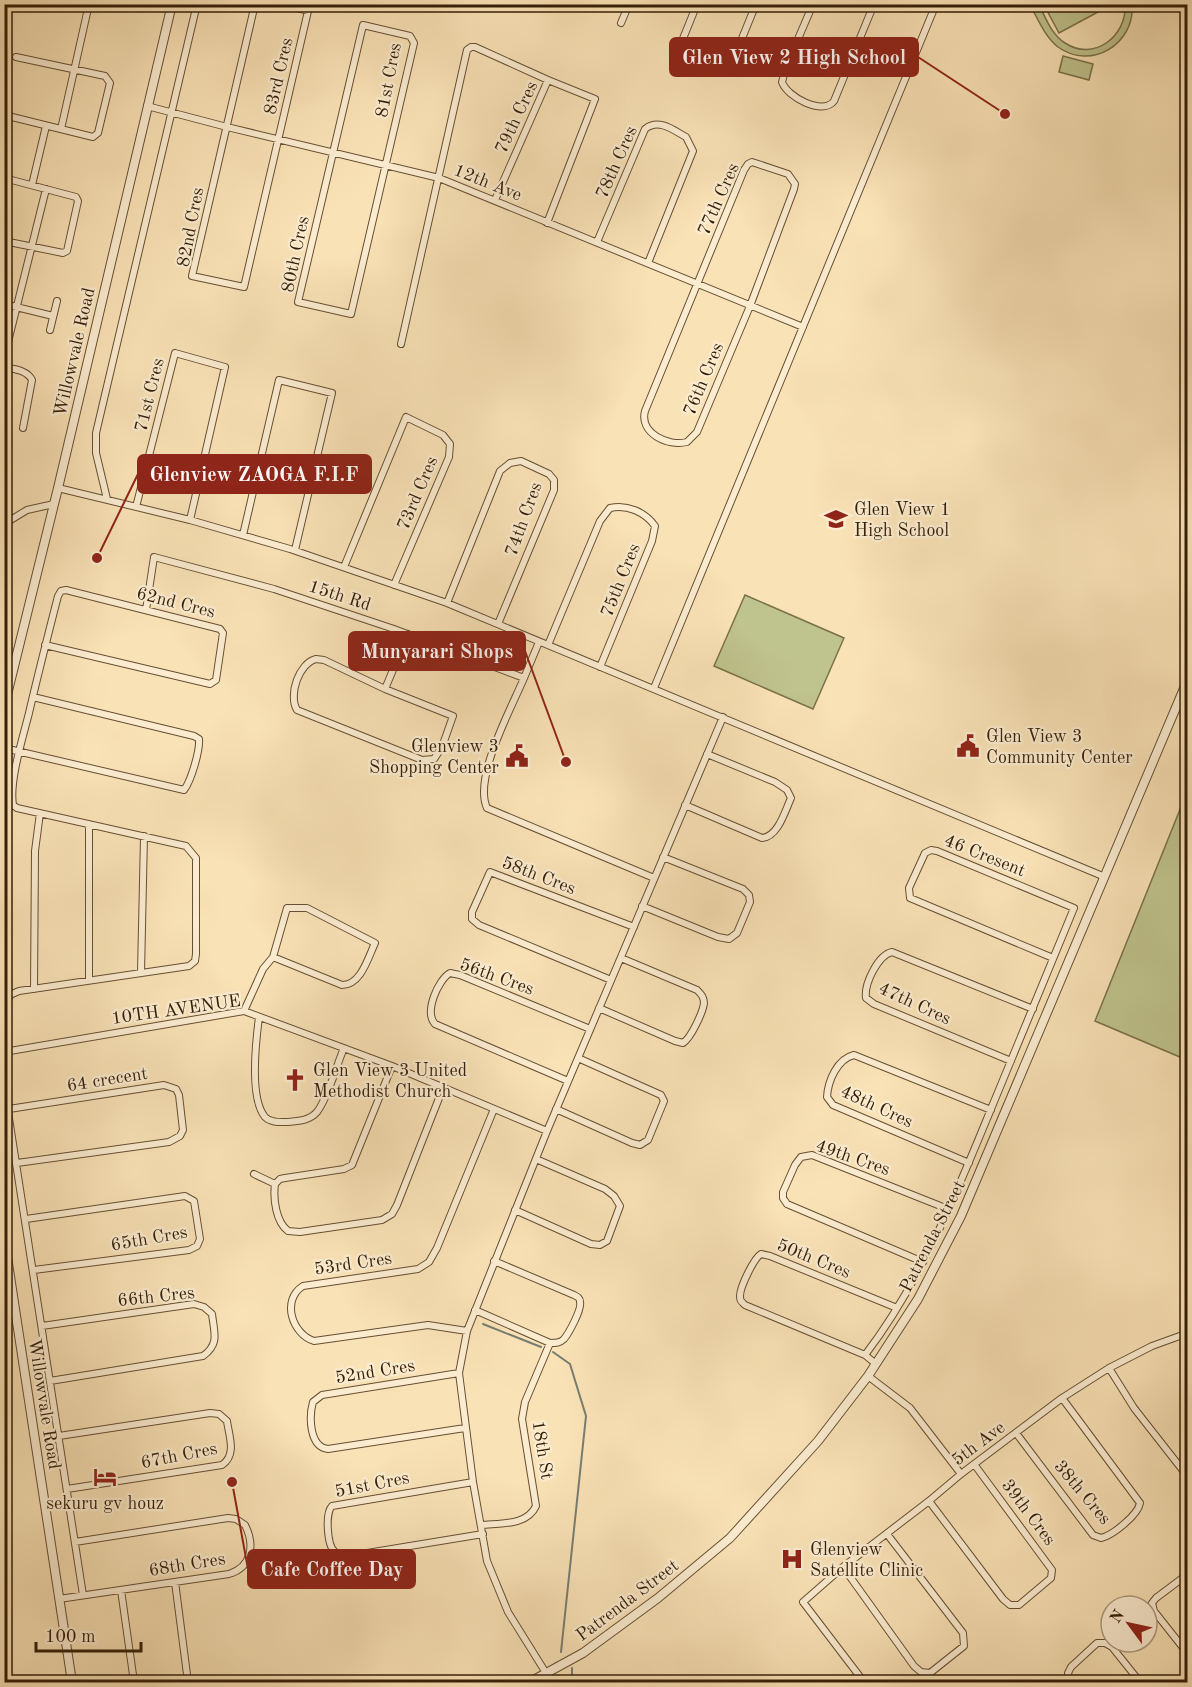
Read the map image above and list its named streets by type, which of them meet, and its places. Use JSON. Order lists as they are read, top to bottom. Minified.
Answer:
{"streets":{"street":["83rd Cres","81st Cres","79th Cres","78th Cres","12th Ave","77th Cres","82nd Cres","80th Cres","Willowvale Road","76th Cres","71st Cres","73rd Cres","74th Cres","75th Cres","15th Rd","62nd Cres","46 Cresent","58th Cres","56th Cres","47th Cres","10TH AVENUE","64 crecent","48th Cres","49th Cres","Patrenda Street","65th Cres","50th Cres","53rd Cres","66th Cres","52nd Cres","5th Ave","18th St","67th Cres","51st Cres","38th Cres","39th Cres","68th Cres"]},"crossings":[["83rd Cres","12th Ave"],["83rd Cres","82nd Cres"],["81st Cres","12th Ave"],["81st Cres","80th Cres"],["79th Cres","12th Ave"],["78th Cres","12th Ave"],["12th Ave","77th Cres"],["12th Ave","82nd Cres"],["12th Ave","80th Cres"],["12th Ave","Willowvale Road"],["12th Ave","76th Cres"],["77th Cres","76th Cres"],["Willowvale Road","68th Cres"],["15th Rd","62nd Cres"],["10TH AVENUE","53rd Cres"],["5th Ave","38th Cres"],["5th Ave","39th Cres"]],"places":{"other":["Glen View 2 High School","Glenview ZAOGA F.I.F","Munyarari Shops","Cafe Coffee Day"],"school or university":["Glen View 1 High School"],"public building":["Glen View 3 Community Center","Glenview 3 Shopping Center"],"church":["Glen View 3 United Methodist Church"],"hotel":["sekuru gv houz"],"hospital":["Glenview Satellite Clinic"]},"scale_bar":"100 m","north":"top left"}
